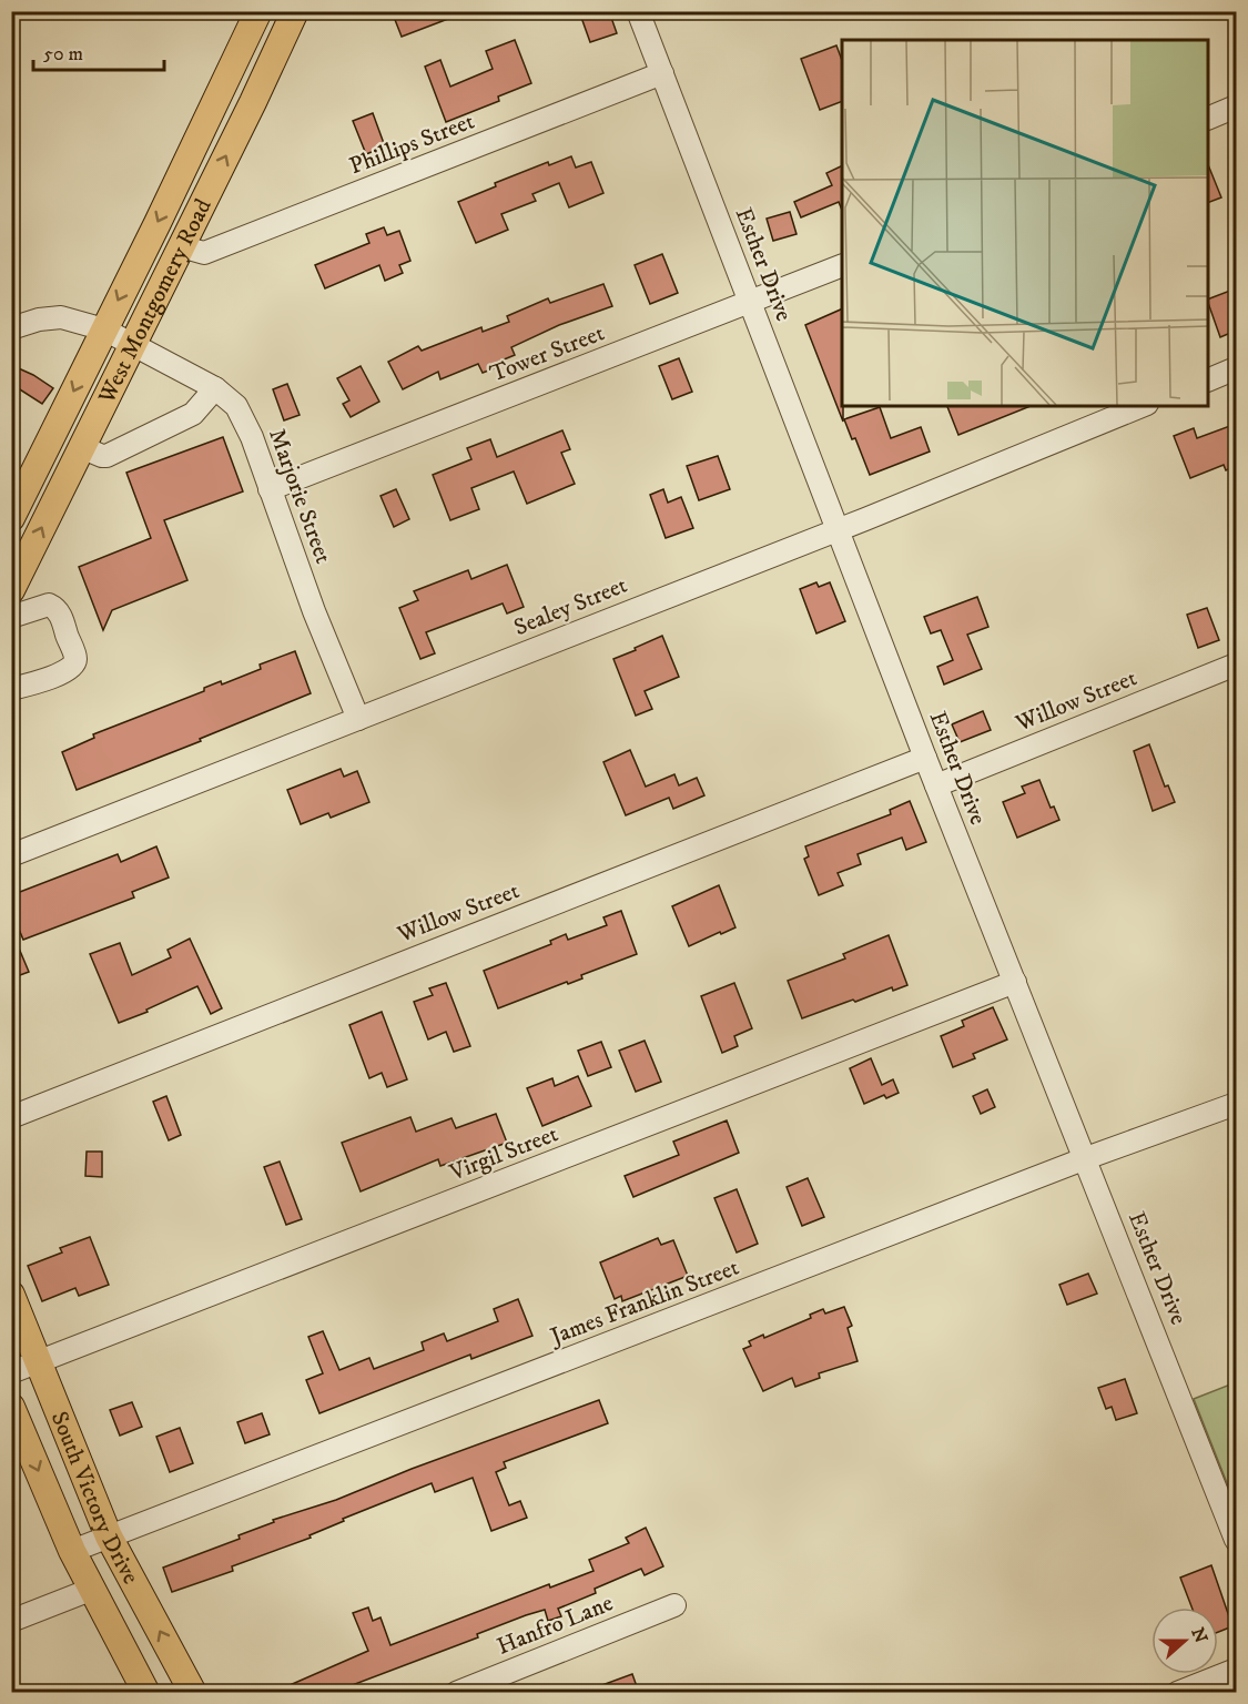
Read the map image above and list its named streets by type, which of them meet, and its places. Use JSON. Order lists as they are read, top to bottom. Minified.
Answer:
{"streets":{"main road":["West Montgomery Road","South Victory Drive"],"street":["Phillips Street","Esther Drive","Tower Street","Marjorie Street","Sealey Street","Willow Street","Virgil Street","James Franklin Street","Hanfro Lane"]},"crossings":[["Phillips Street","Esther Drive"],["Phillips Street","West Montgomery Road"],["Esther Drive","Tower Street"],["Esther Drive","Sealey Street"],["Esther Drive","Willow Street"],["Esther Drive","Virgil Street"],["Esther Drive","James Franklin Street"],["West Montgomery Road","Marjorie Street"],["Tower Street","Marjorie Street"],["Marjorie Street","Sealey Street"],["Virgil Street","South Victory Drive"],["James Franklin Street","South Victory Drive"]],"scale_bar":"50 m","north":"right"}
